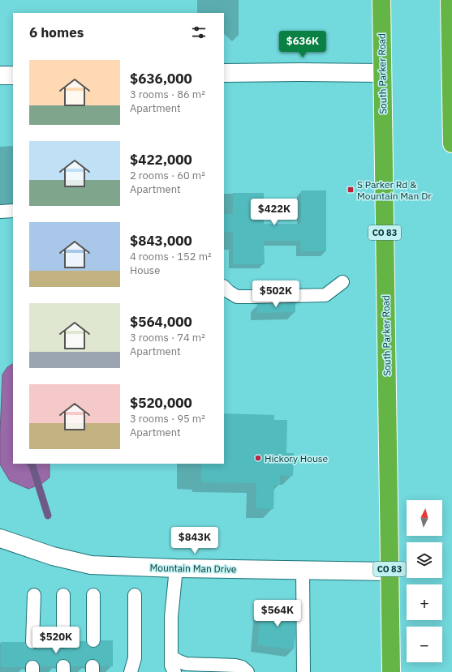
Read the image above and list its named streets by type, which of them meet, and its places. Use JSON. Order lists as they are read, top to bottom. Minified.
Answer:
{"streets":{"highway":["South Parker Road","CO 83"],"street":["Mountain Man Drive"]},"crossings":[["South Parker Road","Mountain Man Drive"]],"places":{"transit":["S Parker Rd & Mountain Man Dr"],"other":["Hickory House"]},"north":"top","page":{"heading":"6 homes","price":["$636K","$422K","$502K","$843K","$564K","$520K"],"list":[{"name":"$636,000","note":"3 rooms · 86 m² · Apartment"},{"name":"$422,000","note":"2 rooms · 60 m² · Apartment"},{"name":"$843,000","note":"4 rooms · 152 m² · House"},{"name":"$564,000","note":"3 rooms · 74 m² · Apartment"},{"name":"$520,000","note":"3 rooms · 95 m² · Apartment"}],"map_buttons":["+","−"]}}
